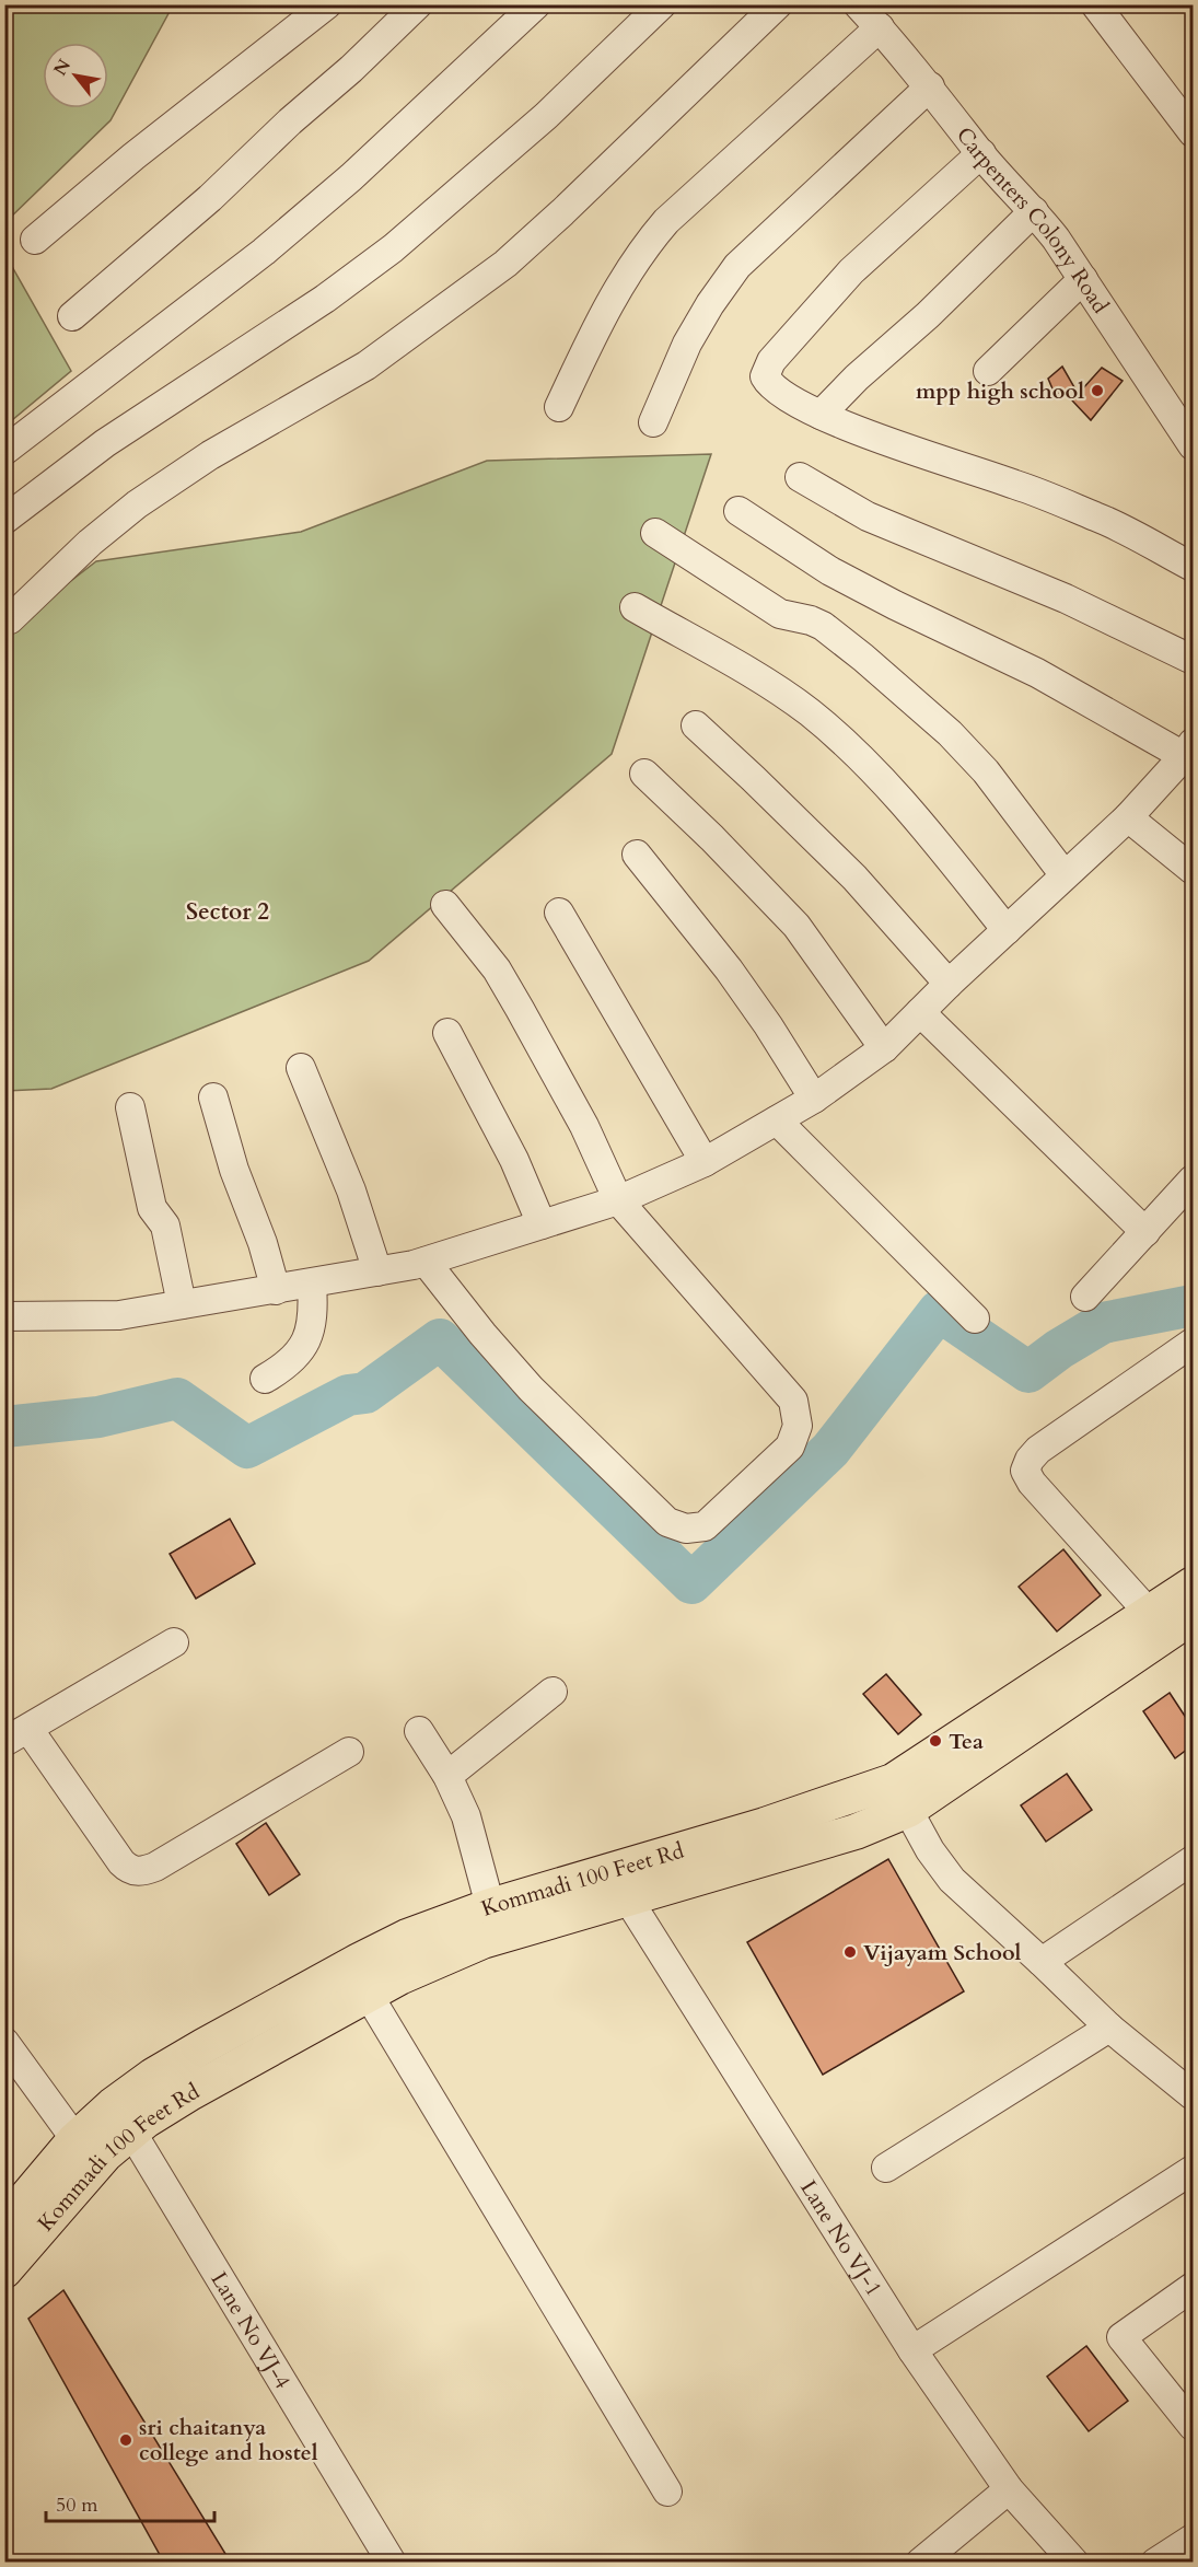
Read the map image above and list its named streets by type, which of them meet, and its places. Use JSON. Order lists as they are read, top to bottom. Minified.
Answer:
{"streets":{"main road":["Kommadi 100 Feet Rd"],"street":["Carpenters Colony Road","Lane No VJ-1","Lane No VJ-4"]},"crossings":[["Kommadi 100 Feet Rd","Lane No VJ-1"],["Kommadi 100 Feet Rd","Lane No VJ-4"]],"districts":["Sector 2"],"places":["mpp high school","Tea","Vijayam School","sri chaitanya college and hostel"],"scale_bar":"50 m","north":"top left"}
